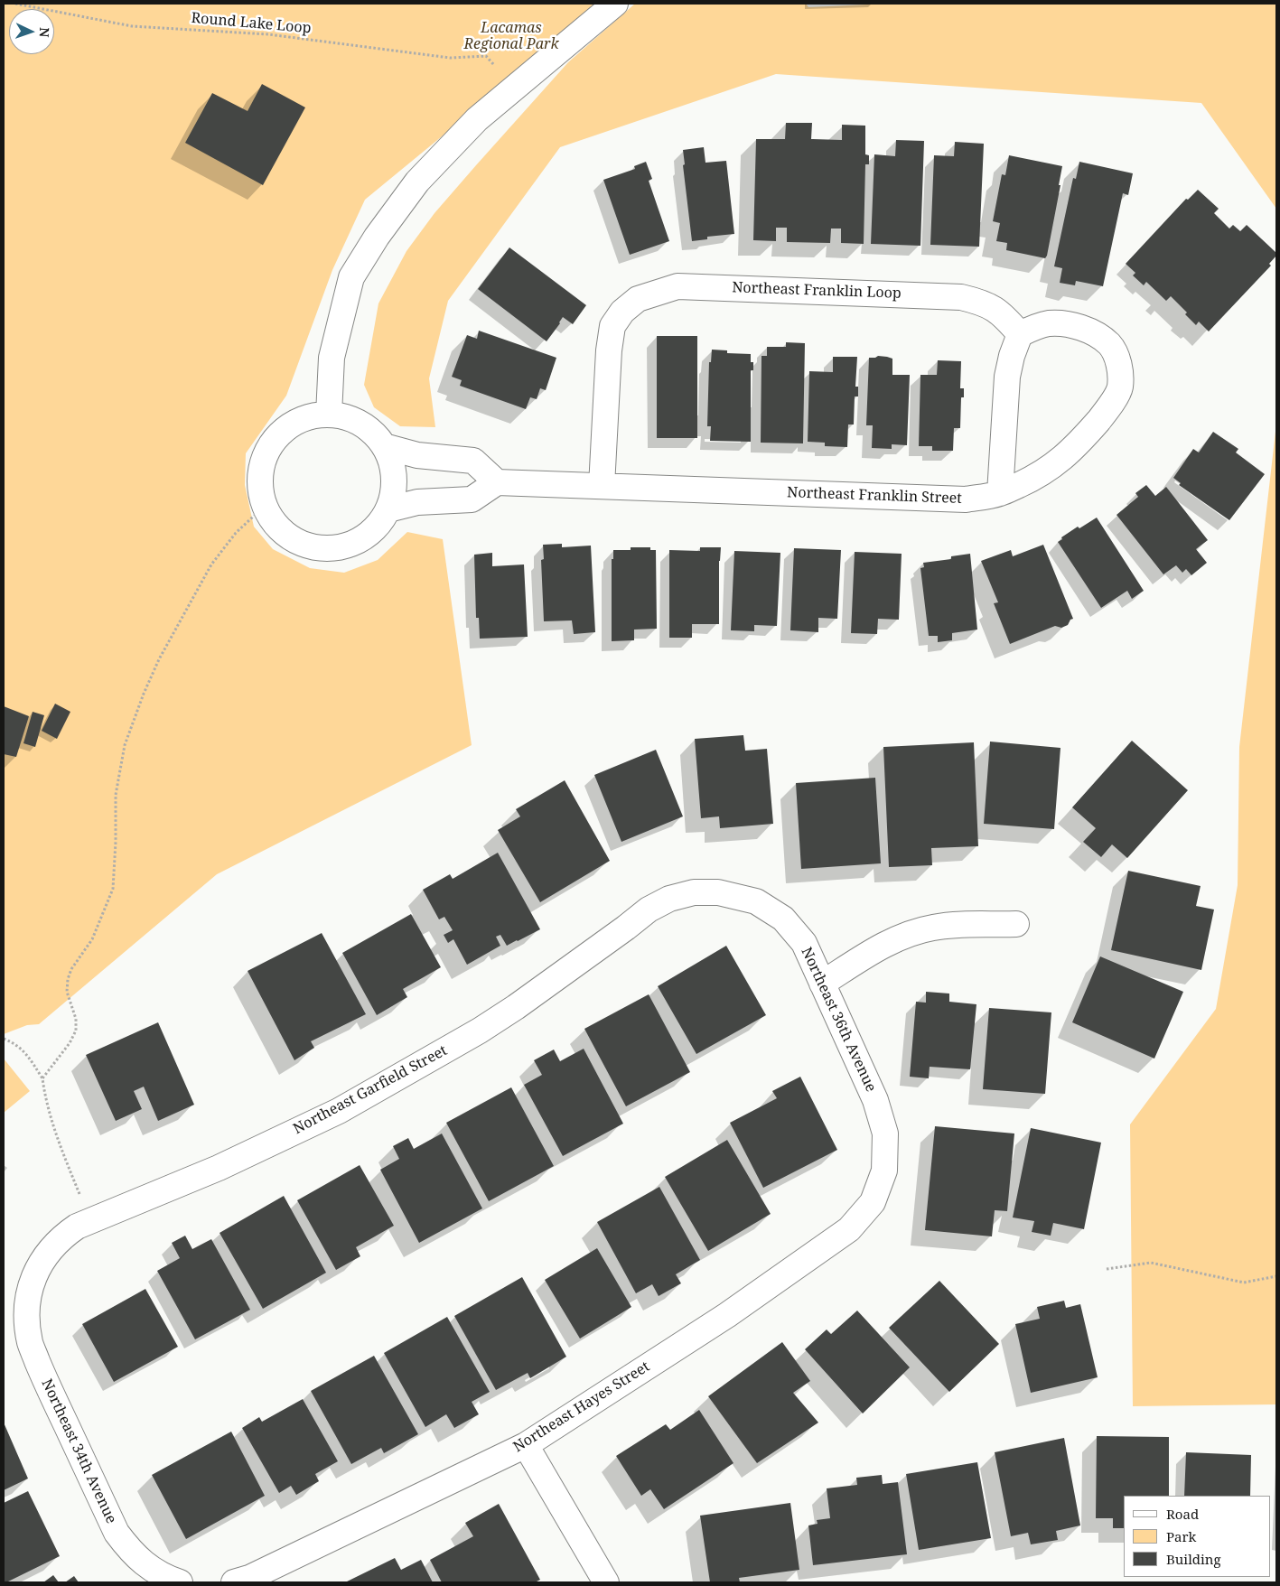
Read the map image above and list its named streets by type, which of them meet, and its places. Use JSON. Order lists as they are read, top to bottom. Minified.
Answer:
{"streets":{"street":["Northeast Franklin Loop","Northeast Franklin Street","Northeast 36th Avenue","Northeast Garfield Street","Northeast Hayes Street","Northeast 34th Avenue"],"path":["Round Lake Loop"]},"crossings":[["Northeast Franklin Loop","Northeast Franklin Street"],["Northeast 36th Avenue","Northeast Garfield Street"],["Northeast 36th Avenue","Northeast Hayes Street"],["Northeast Garfield Street","Northeast 34th Avenue"]],"parks":["Lacamas Regional Park"],"legend":["Road","Park","Building"],"north":"right"}
